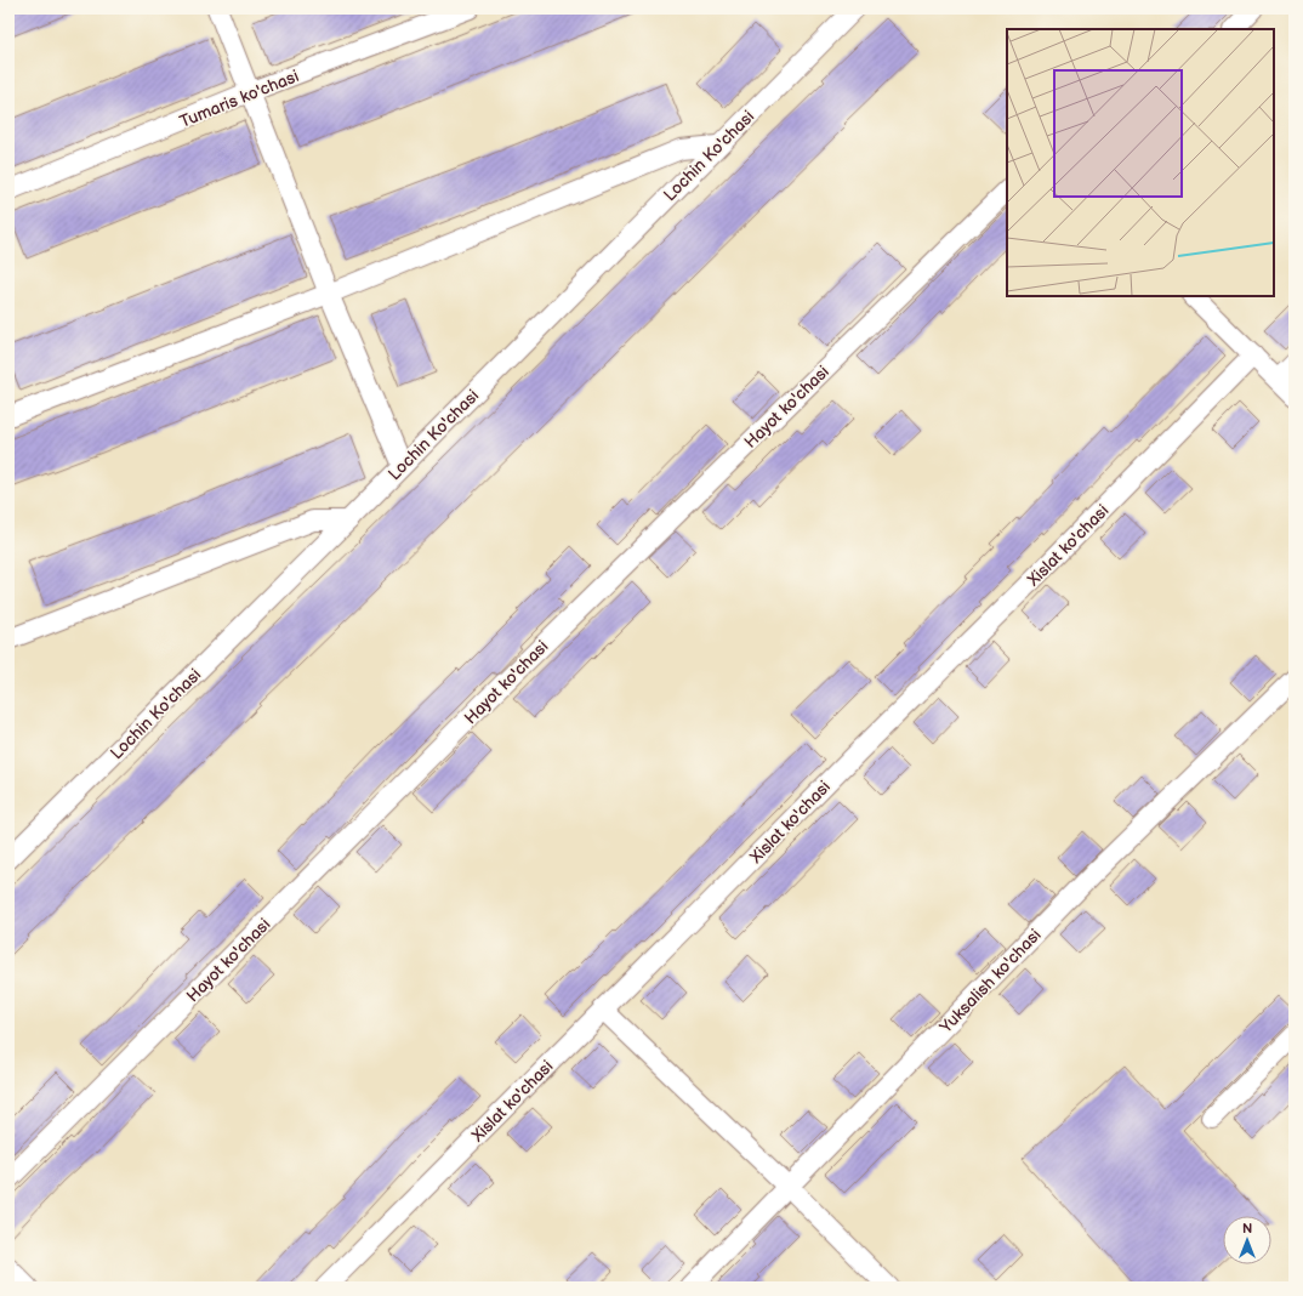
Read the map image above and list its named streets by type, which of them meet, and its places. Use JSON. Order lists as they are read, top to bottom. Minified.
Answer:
{"streets":{"street":["Tumaris ko'chasi","Lochin Ko'chasi","Hayot ko'chasi","Xislat ko'chasi","Yuksalish ko'chasi"]},"north":"top"}
